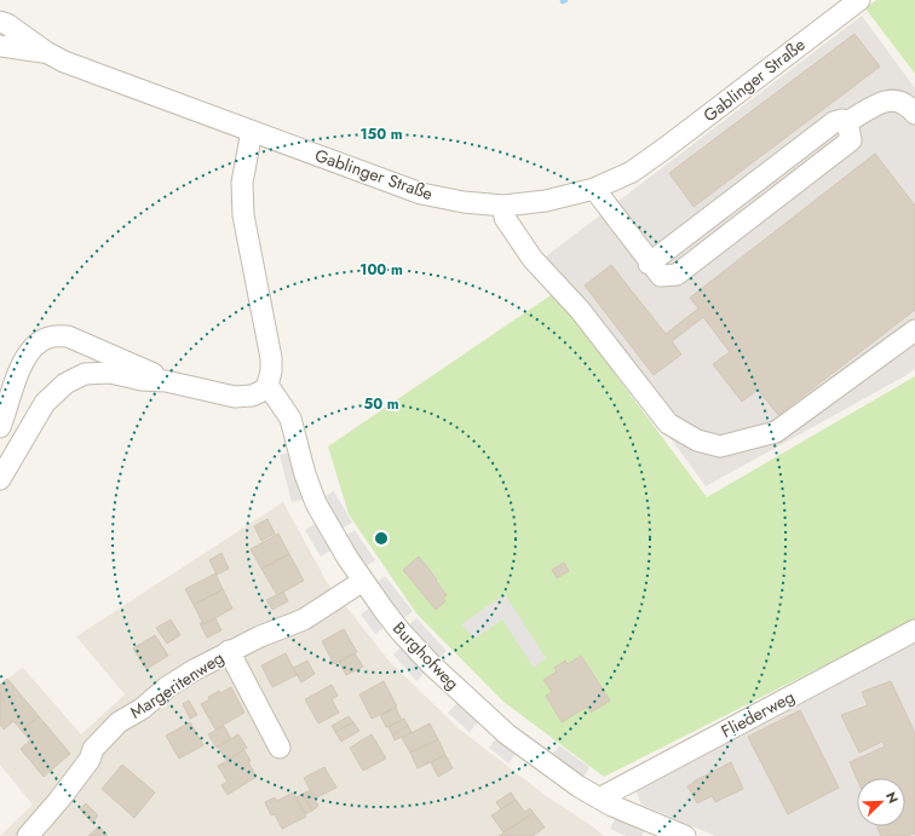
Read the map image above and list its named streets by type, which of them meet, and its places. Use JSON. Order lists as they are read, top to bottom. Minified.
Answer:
{"streets":{"street":["Gablinger Straße","Burghofweg","Margeritenweg","Fliederweg"]},"crossings":[["Burghofweg","Margeritenweg"],["Burghofweg","Fliederweg"]],"north":"top right","rings":["150 m","100 m","50 m"]}
